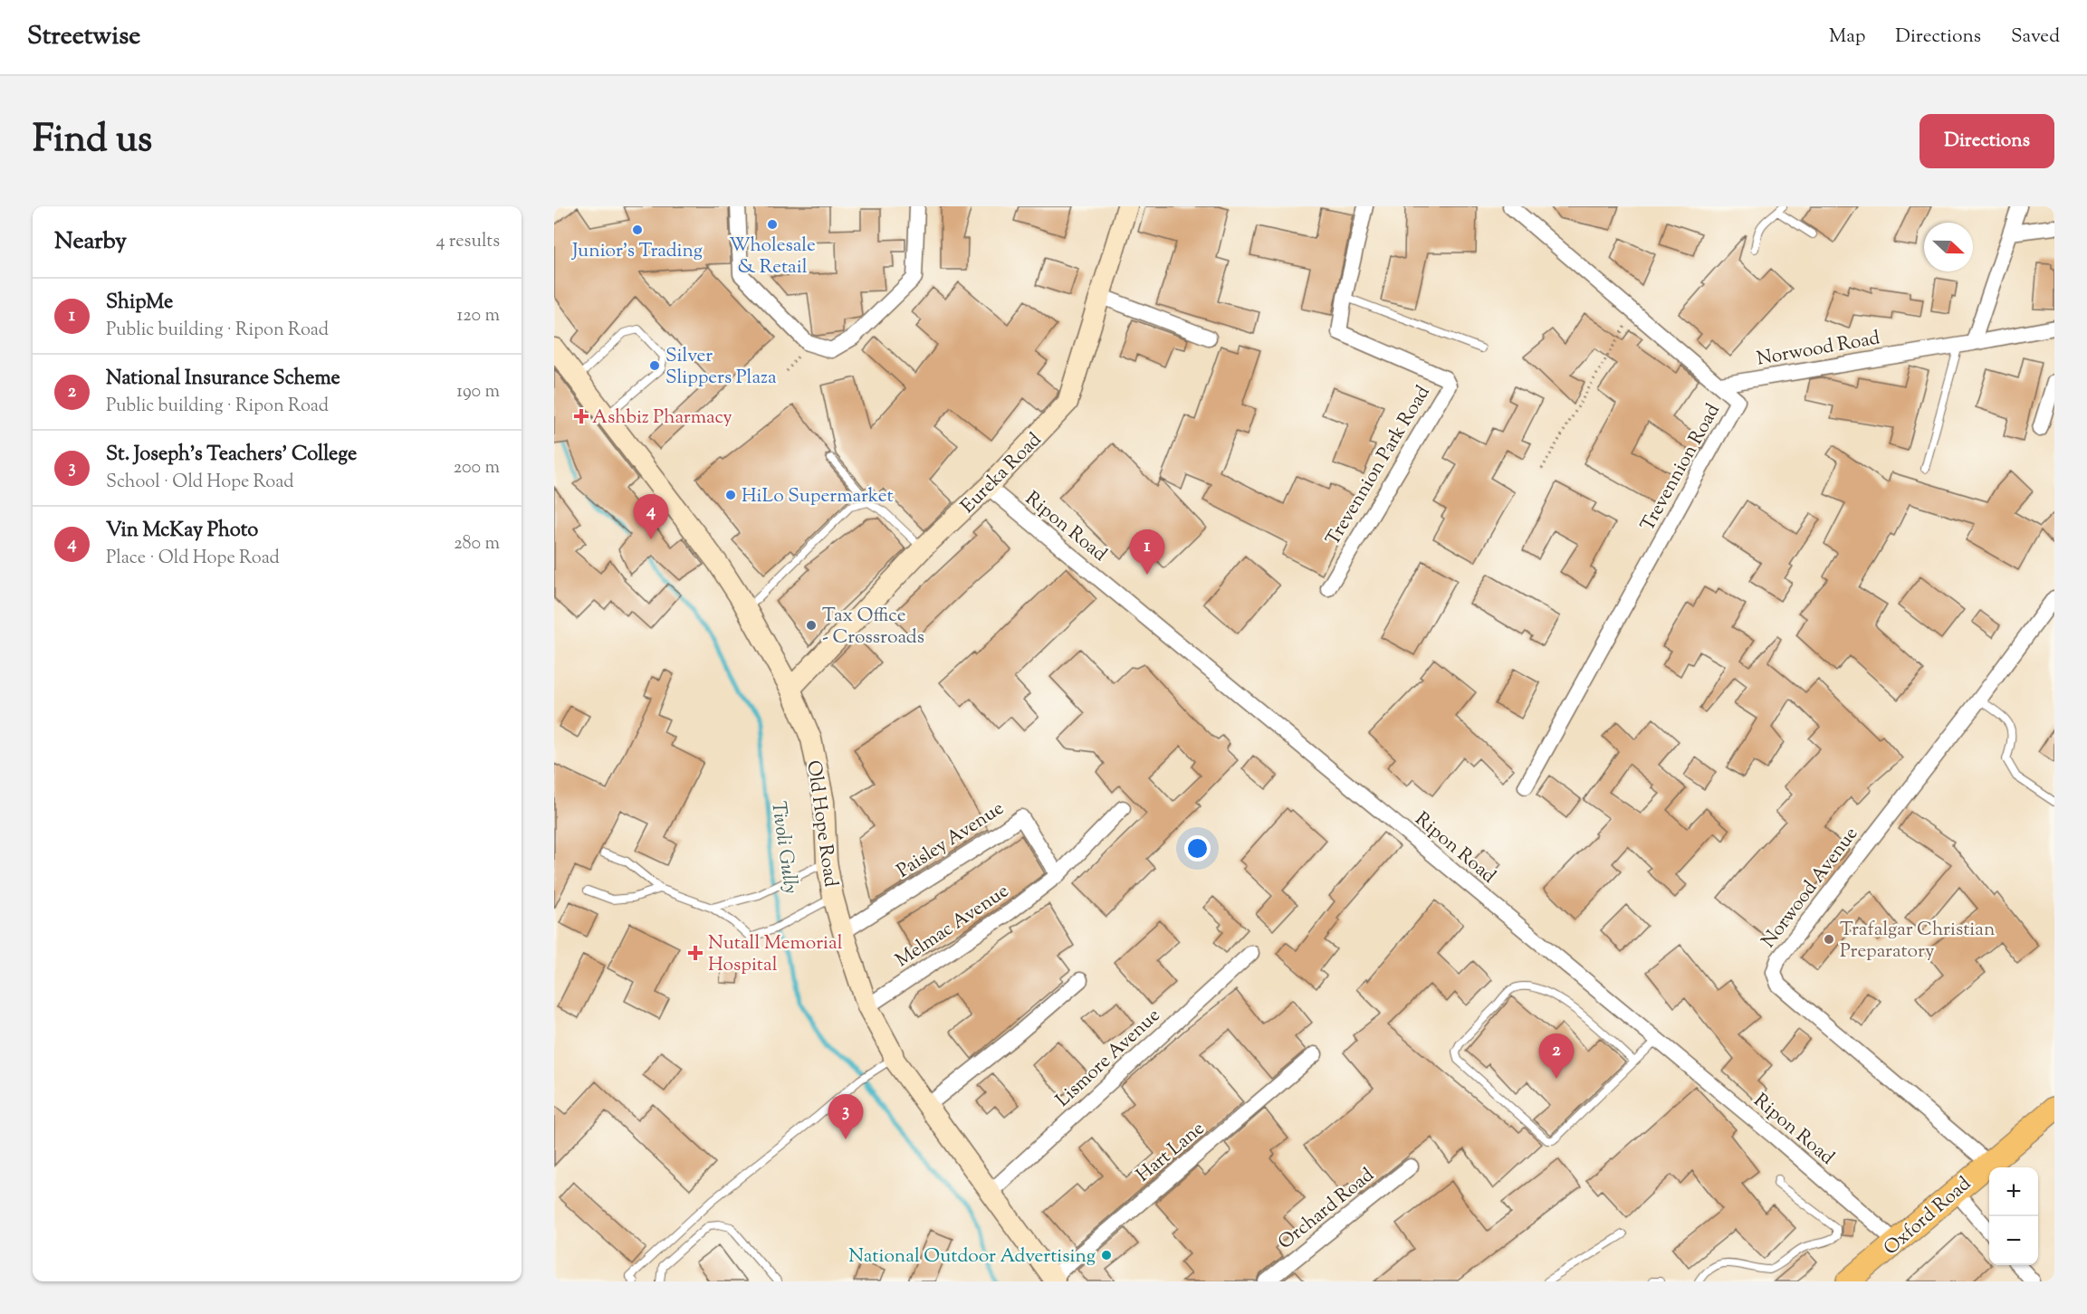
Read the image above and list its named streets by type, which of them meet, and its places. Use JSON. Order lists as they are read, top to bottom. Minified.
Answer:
{"streets":{"main road":["Eureka Road","Old Hope Road","Oxford Road"],"street":["Norwood Road","Trevennion Park Road","Trevennion Road","Ripon Road","Paisley Avenue","Norwood Avenue","Melmac Avenue","Lismore Avenue","Hart Lane","Orchard Road"]},"crossings":[["Norwood Road","Trevennion Road"],["Eureka Road","Ripon Road"],["Eureka Road","Old Hope Road"],["Ripon Road","Oxford Road"],["Old Hope Road","Paisley Avenue"],["Old Hope Road","Melmac Avenue"],["Old Hope Road","Lismore Avenue"],["Old Hope Road","Hart Lane"],["Paisley Avenue","Melmac Avenue"],["Norwood Avenue","Oxford Road"]],"water":["Tivoli Gully"],"places":{"other":["Wholesale & Retail","Junior's Trading","Silver Slippers Plaza","HiLo Supermarket","Tax Office - Crossroads","Trafalgar Christian Preparatory","National Outdoor Advertising"],"health":["Ashbiz Pharmacy","Nutall Memorial Hospital"]},"north":"right","page":{"header":"Streetwise","nav":["Map","Directions","Saved"],"title":"Find us","buttons":"Directions","heading":["Nearby","4 results"],"list":[{"mark":"1","name":"ShipMe","note":"Public building · Ripon Road","value":"120 m"},{"mark":"2","name":"National Insurance Scheme","note":"Public building · Ripon Road","value":"190 m"},{"mark":"3","name":"St. Joseph's Teachers' College","note":"School · Old Hope Road","value":"200 m"},{"mark":"4","name":"Vin McKay Photo","note":"Place · Old Hope Road","value":"280 m"}],"pins":["4","1","2","3"],"map_buttons":["+","−"]}}
